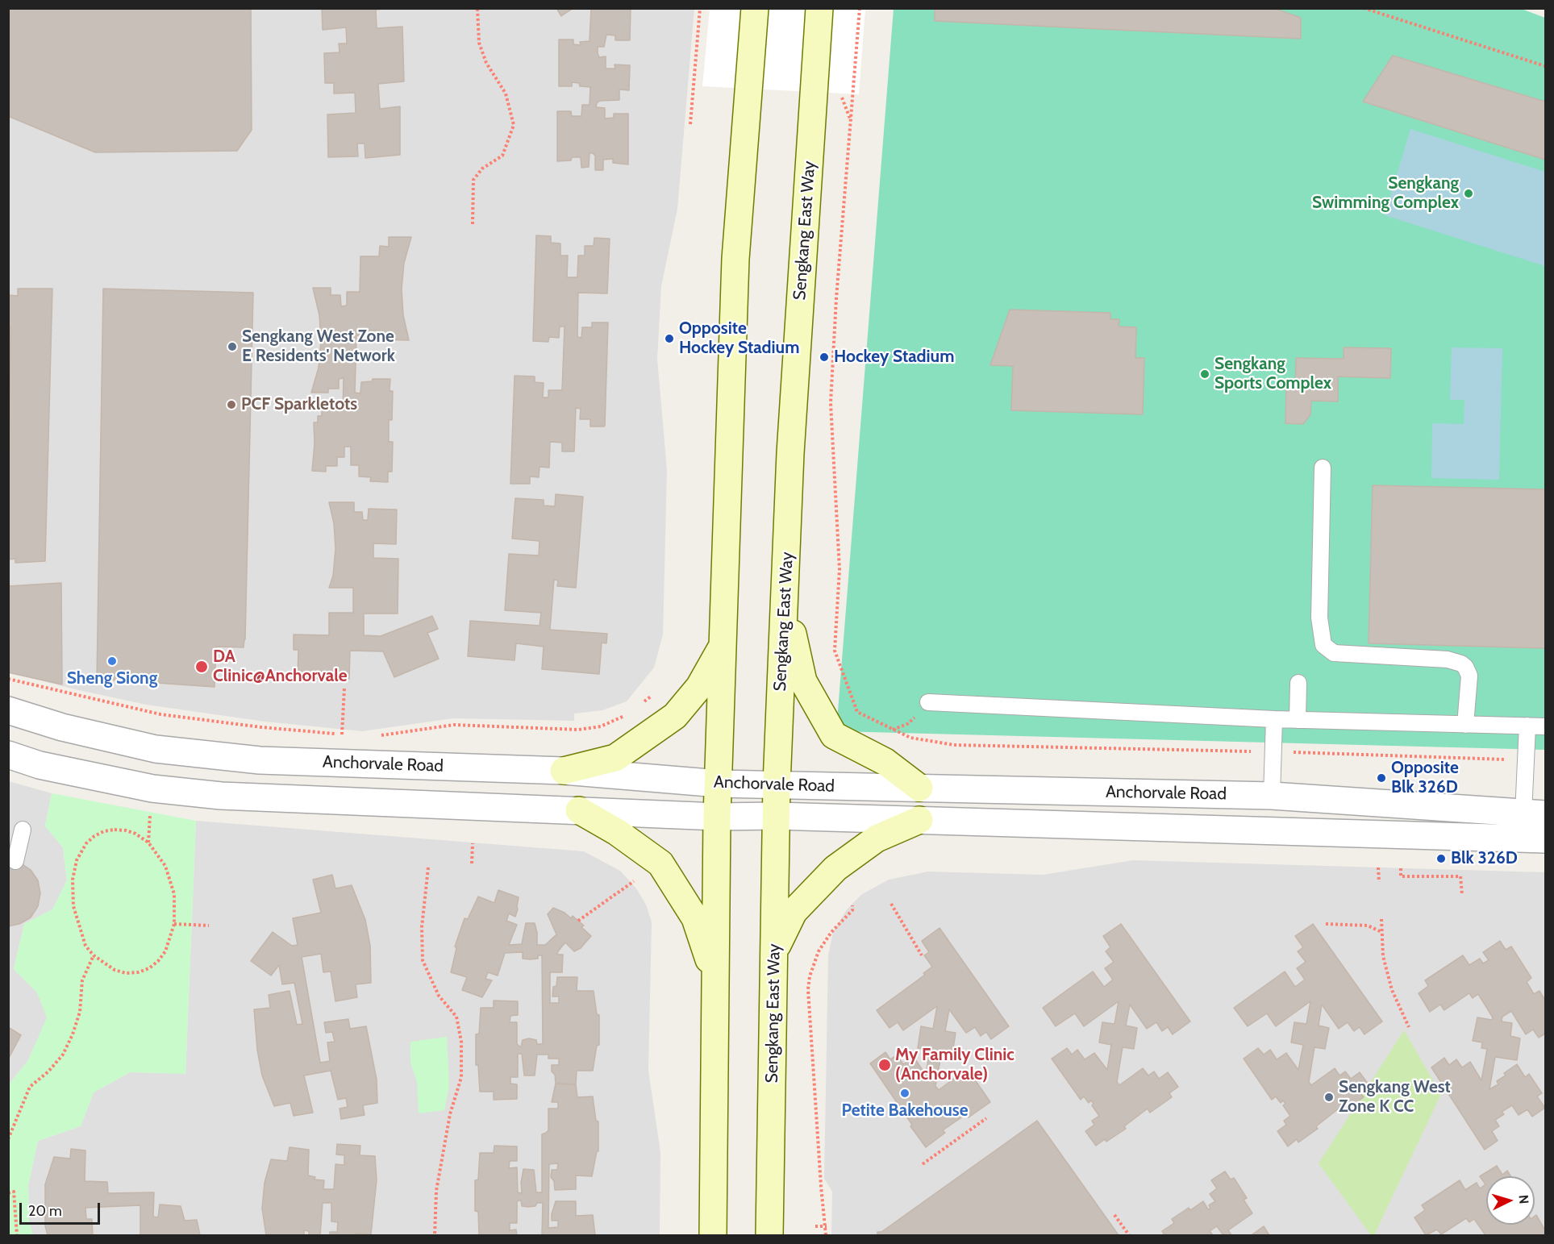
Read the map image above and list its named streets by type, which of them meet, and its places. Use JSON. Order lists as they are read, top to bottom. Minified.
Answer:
{"streets":{"main road":["Sengkang East Way"],"street":["Anchorvale Road"]},"crossings":[["Sengkang East Way","Anchorvale Road"]],"places":["Sengkang Swimming Complex","Opposite Hockey Stadium","Sengkang West Zone E Residents' Network","Hockey Stadium","Sengkang Sports Complex","PCF Sparkletots","Sheng Siong","DA Clinic@Anchorvale","Opposite Blk 326D","Blk 326D","My Family Clinic (Anchorvale)","Petite Bakehouse","Sengkang West Zone K CC"],"scale_bar":"20 m","north":"right"}
